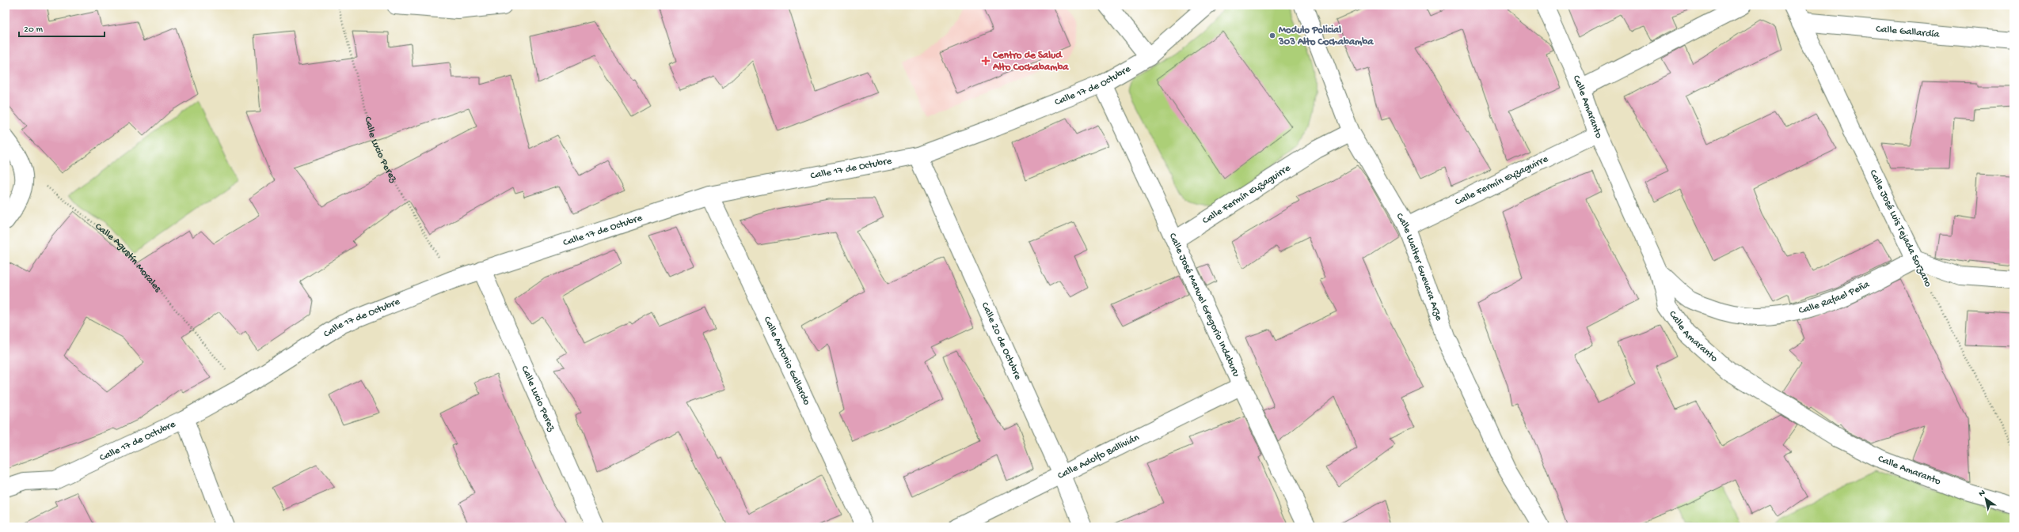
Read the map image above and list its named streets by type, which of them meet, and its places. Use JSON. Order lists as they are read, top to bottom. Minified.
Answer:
{"streets":{"street":["Calle Gallardía","Calle 17 de Octubre","Calle Amaranto","Calle Lucio Perez","Calle Fermín Eyzaguirre","Calle José Luis Tejada Sorzano","Calle Walter Guevara Arze","Calle Rafael Peña","Calle José Manuel Gregorio Indaburu","Calle 20 de Octubre","Calle Antonio Gallardo","Calle Adolfo Ballivián"],"path":["Calle Agustín Morales"]},"crossings":[["Calle Gallardía","Calle José Luis Tejada Sorzano"],["Calle 17 de Octubre","Calle Lucio Perez"],["Calle 17 de Octubre","Calle Agustín Morales"],["Calle 17 de Octubre","Calle José Manuel Gregorio Indaburu"],["Calle 17 de Octubre","Calle 20 de Octubre"],["Calle 17 de Octubre","Calle Antonio Gallardo"],["Calle Amaranto","Calle Fermín Eyzaguirre"],["Calle Amaranto","Calle Rafael Peña"],["Calle Fermín Eyzaguirre","Calle Walter Guevara Arze"],["Calle Fermín Eyzaguirre","Calle José Manuel Gregorio Indaburu"],["Calle José Luis Tejada Sorzano","Calle Rafael Peña"],["Calle José Manuel Gregorio Indaburu","Calle Adolfo Ballivián"],["Calle 20 de Octubre","Calle Adolfo Ballivián"]],"places":{"other":["Modulo Policial 303 Alto Cochabamba"],"health":["Centro de Salud Alto Cochabamba"]},"scale_bar":"20 m","north":"top left"}
